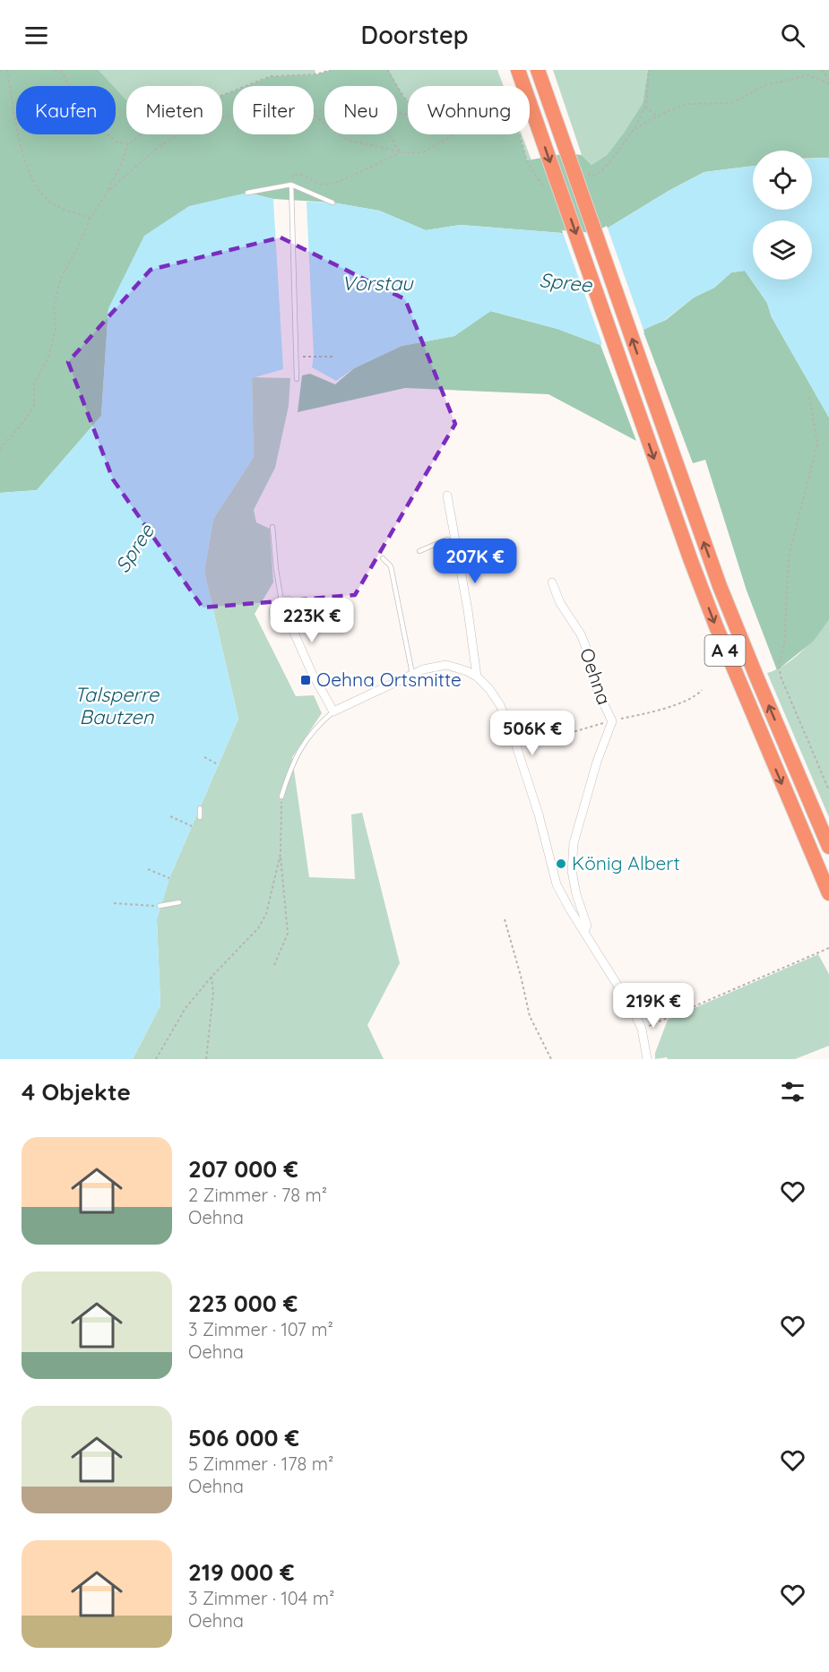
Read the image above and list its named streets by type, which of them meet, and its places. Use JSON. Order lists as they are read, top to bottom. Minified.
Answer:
{"streets":{"highway":["A 4"],"street":["Oehna"]},"water":["Spree","Vorstau","Talsperre Bautzen"],"places":{"transit":["Oehna Ortsmitte"],"other":["König Albert"]},"page":{"header":"Doorstep","chip":["Kaufen","Mieten","Filter","Neu","Wohnung"],"price":["207K €","223K €","506K €","219K €"],"heading":"4 Objekte","list":[{"name":"207 000 €","note":"2 Zimmer · 78 m² · Oehna"},{"name":"223 000 €","note":"3 Zimmer · 107 m² · Oehna"},{"name":"506 000 €","note":"5 Zimmer · 178 m² · Oehna"},{"name":"219 000 €","note":"3 Zimmer · 104 m² · Oehna"}]}}
